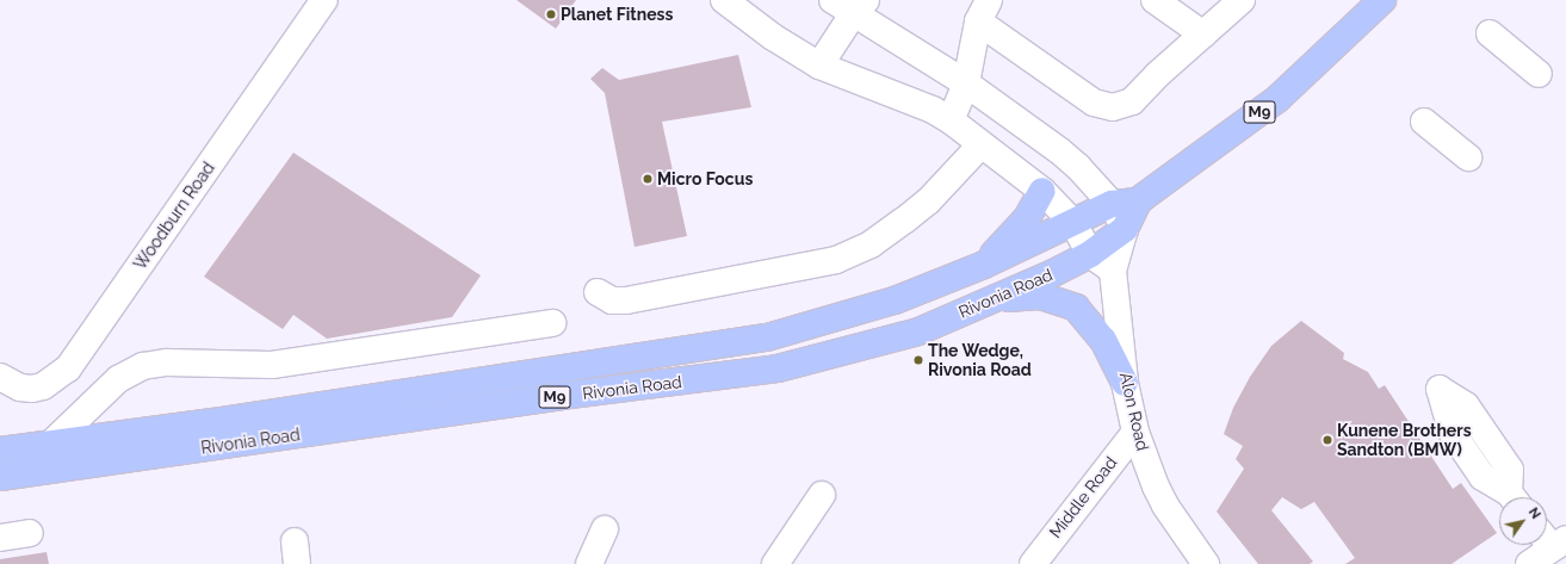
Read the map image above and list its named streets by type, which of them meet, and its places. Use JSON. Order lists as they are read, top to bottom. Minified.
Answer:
{"streets":{"main road":["M9","Rivonia Road"],"street":["Woodburn Road","Alon Road","Middle Road"]},"crossings":[["Rivonia Road","Alon Road"],["Alon Road","Middle Road"]],"places":["Planet Fitness","Micro Focus","The Wedge, Rivonia Road","Kunene Brothers Sandton (BMW)"],"north":"top right"}
